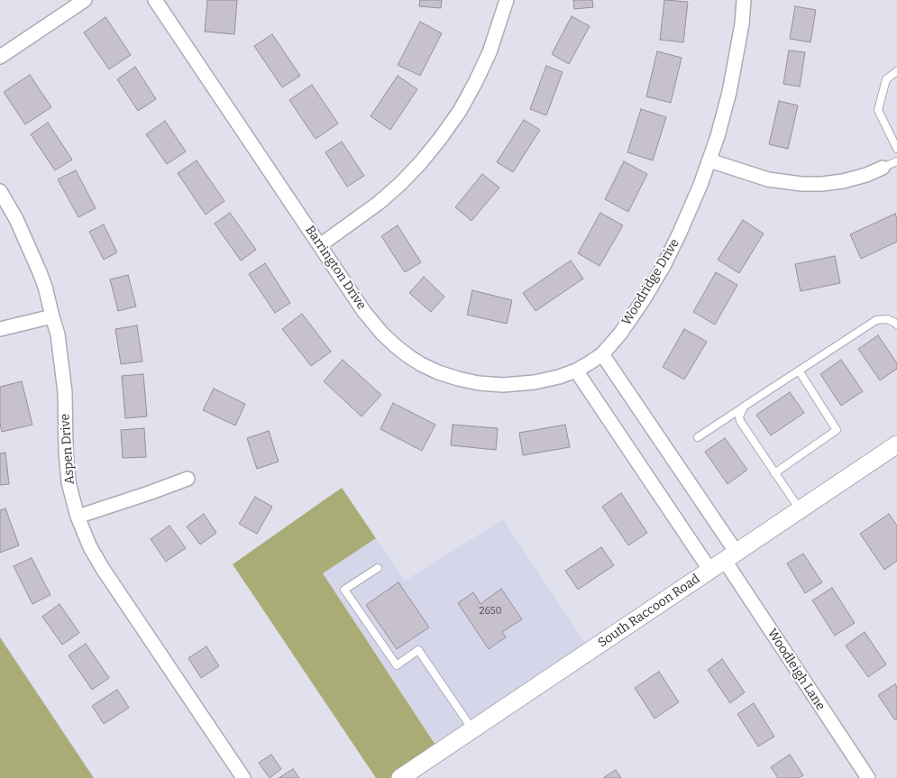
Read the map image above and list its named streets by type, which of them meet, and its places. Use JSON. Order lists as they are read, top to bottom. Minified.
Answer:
{"streets":{"street":["Barrington Drive","Woodridge Drive","Aspen Drive","South Raccoon Road","Woodleigh Lane"]},"crossings":[["Barrington Drive","Woodridge Drive"],["South Raccoon Road","Woodleigh Lane"]],"house_numbers":["2650"]}
